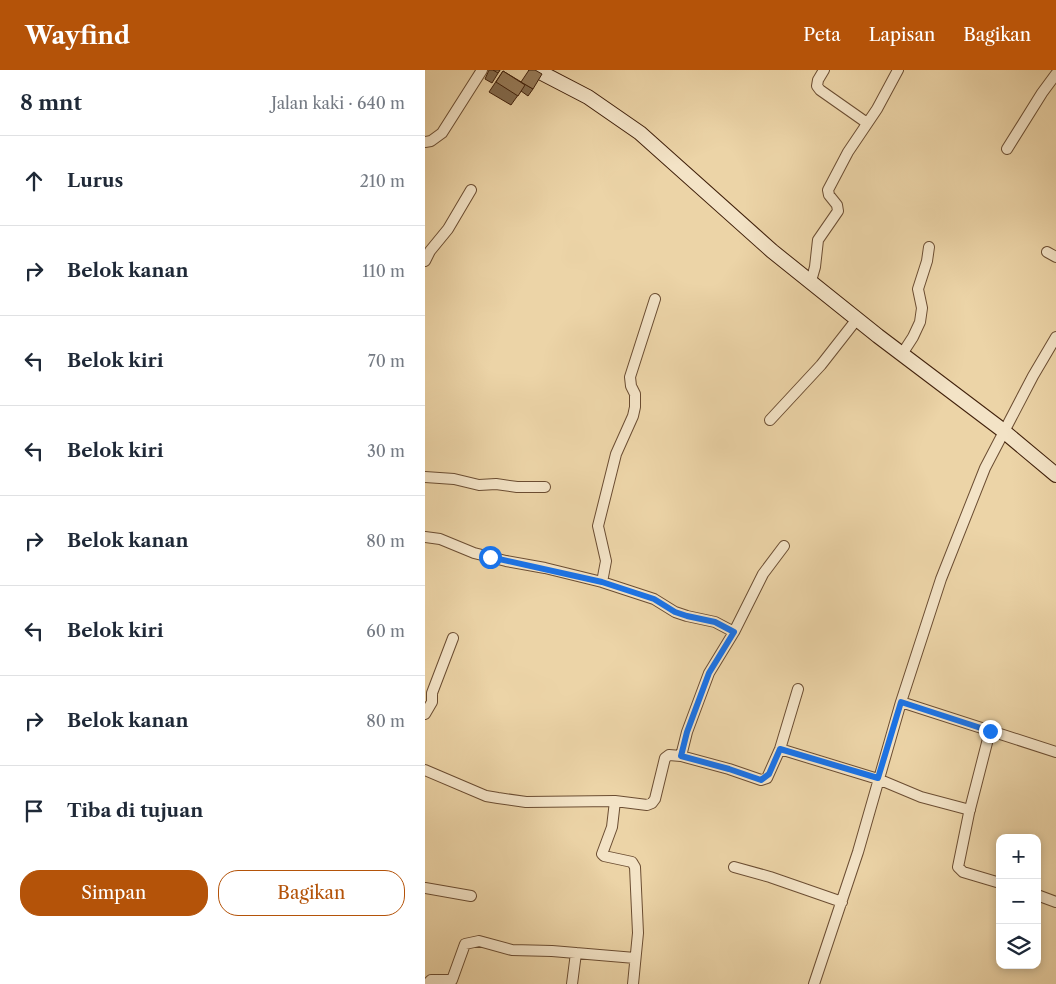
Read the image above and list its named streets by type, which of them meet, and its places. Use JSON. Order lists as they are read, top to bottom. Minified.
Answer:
{"page":{"header":"Wayfind","nav":["Peta","Lapisan","Bagikan"],"heading":["8 mnt","Jalan kaki · 640 m"],"list":[["Lurus","210 m"],["Belok kanan","110 m"],["Belok kiri","70 m"],["Belok kiri","30 m"],["Belok kanan","80 m"],["Belok kiri","60 m"],["Belok kanan","80 m"],"Tiba di tujuan"],"map_buttons":["+","−"],"buttons":["Simpan","Bagikan"]}}
